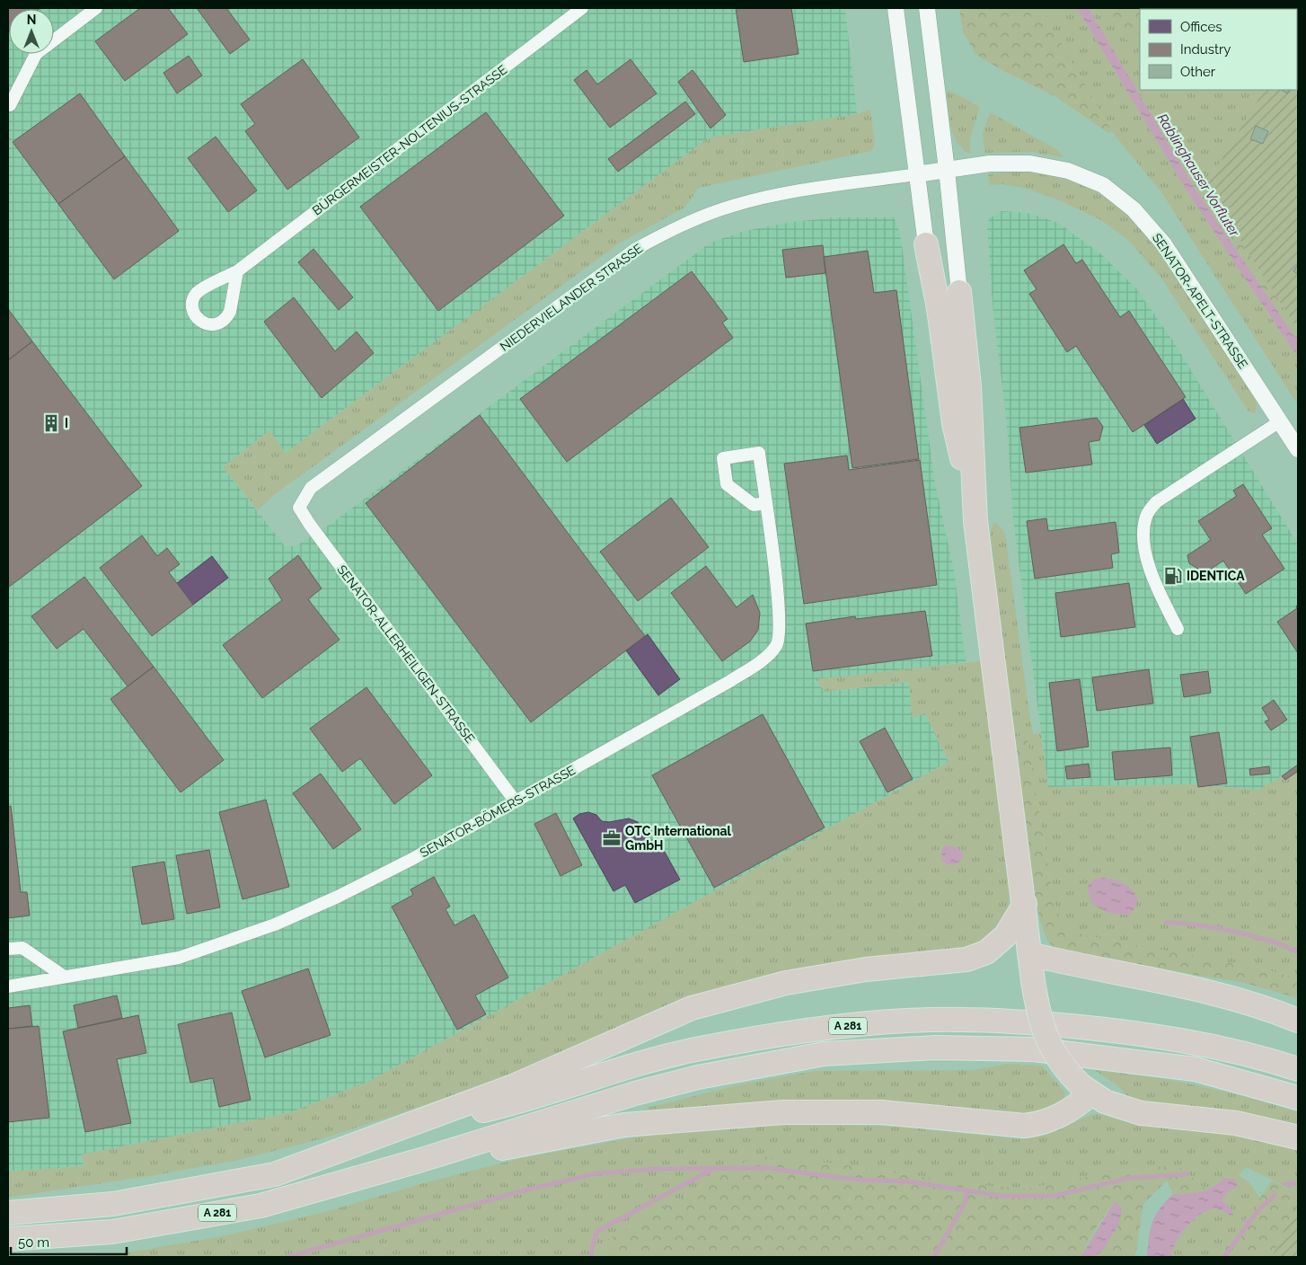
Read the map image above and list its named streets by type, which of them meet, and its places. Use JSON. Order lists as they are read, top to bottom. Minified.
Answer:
{"streets":{"highway":["A 281"],"street":["BÜRGERMEISTER-NOLTENIUS-STRASSE","NIEDERVIELANDER STRASSE","SENATOR-APELT-STRASSE","SENATOR-ALLERHEILIGEN-STRASSE","SENATOR-BÖMERS-STRASSE"]},"crossings":[["NIEDERVIELANDER STRASSE","SENATOR-APELT-STRASSE"],["NIEDERVIELANDER STRASSE","SENATOR-ALLERHEILIGEN-STRASSE"],["SENATOR-ALLERHEILIGEN-STRASSE","SENATOR-BÖMERS-STRASSE"]],"water":["Rablinghauser Vorfluter"],"places":{"building":["I"],"fuel station":["IDENTICA"],"office":["OTC International GmbH"]},"legend":["Offices","Industry","Other"],"scale_bar":"50 m","north":"top"}
